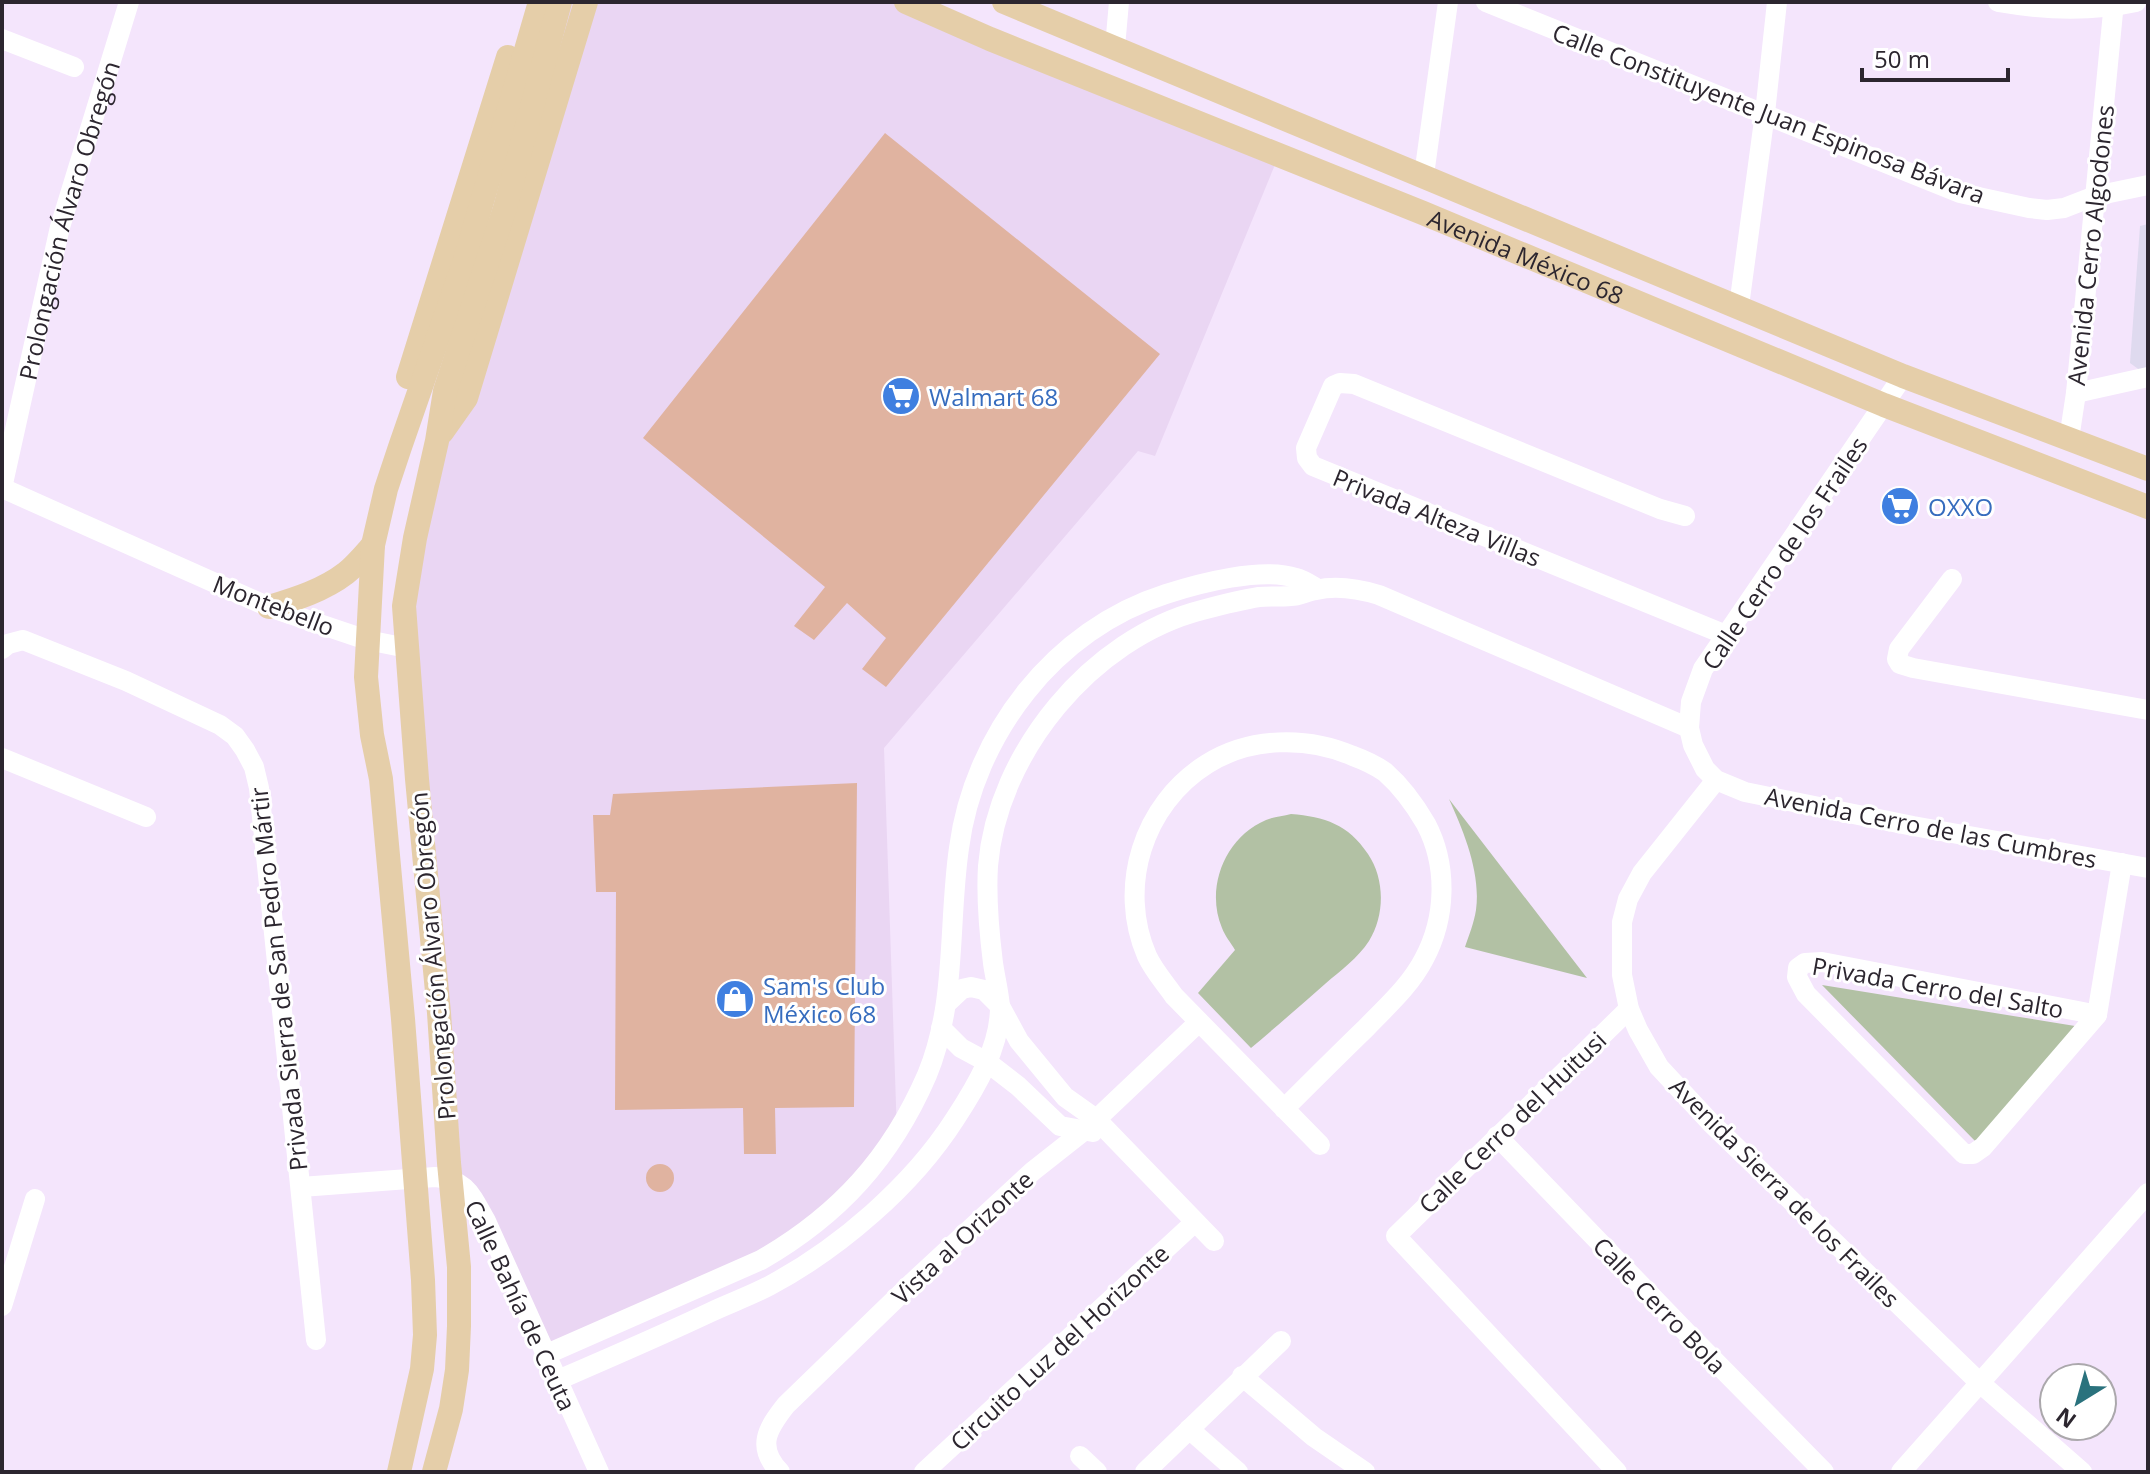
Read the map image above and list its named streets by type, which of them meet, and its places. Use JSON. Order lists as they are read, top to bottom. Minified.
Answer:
{"streets":{"main road":["Prolongación Álvaro Obregón","Avenida México 68"],"street":["Calle Constituyente Juan Espinosa Bávara","Avenida Cerro Algodones","Privada Alteza Villas","Calle Cerro de los Frailes","Montebello","Avenida Cerro de las Cumbres","Privada Sierra de San Pedro Mártir","Privada Cerro del Salto","Calle Cerro del Huitusi","Avenida Sierra de los Frailes","Vista al Orizonte","Calle Bahía de Ceuta","Calle Cerro Bola","Circuito Luz del Horizonte"]},"crossings":[["Calle Constituyente Juan Espinosa Bávara","Avenida Cerro Algodones"],["Prolongación Álvaro Obregón","Montebello"],["Prolongación Álvaro Obregón","Calle Bahía de Ceuta"],["Avenida Cerro Algodones","Avenida México 68"],["Avenida México 68","Calle Cerro de los Frailes"],["Privada Alteza Villas","Calle Cerro de los Frailes"],["Avenida Cerro de las Cumbres","Privada Cerro del Salto"],["Avenida Cerro de las Cumbres","Avenida Sierra de los Frailes"],["Privada Sierra de San Pedro Mártir","Calle Bahía de Ceuta"],["Calle Cerro del Huitusi","Avenida Sierra de los Frailes"],["Calle Cerro del Huitusi","Calle Cerro Bola"]],"places":{"supermarket":["Walmart 68","OXXO"],"shop":["Sam's Club México 68"]},"scale_bar":"50 m","north":"bottom left"}
